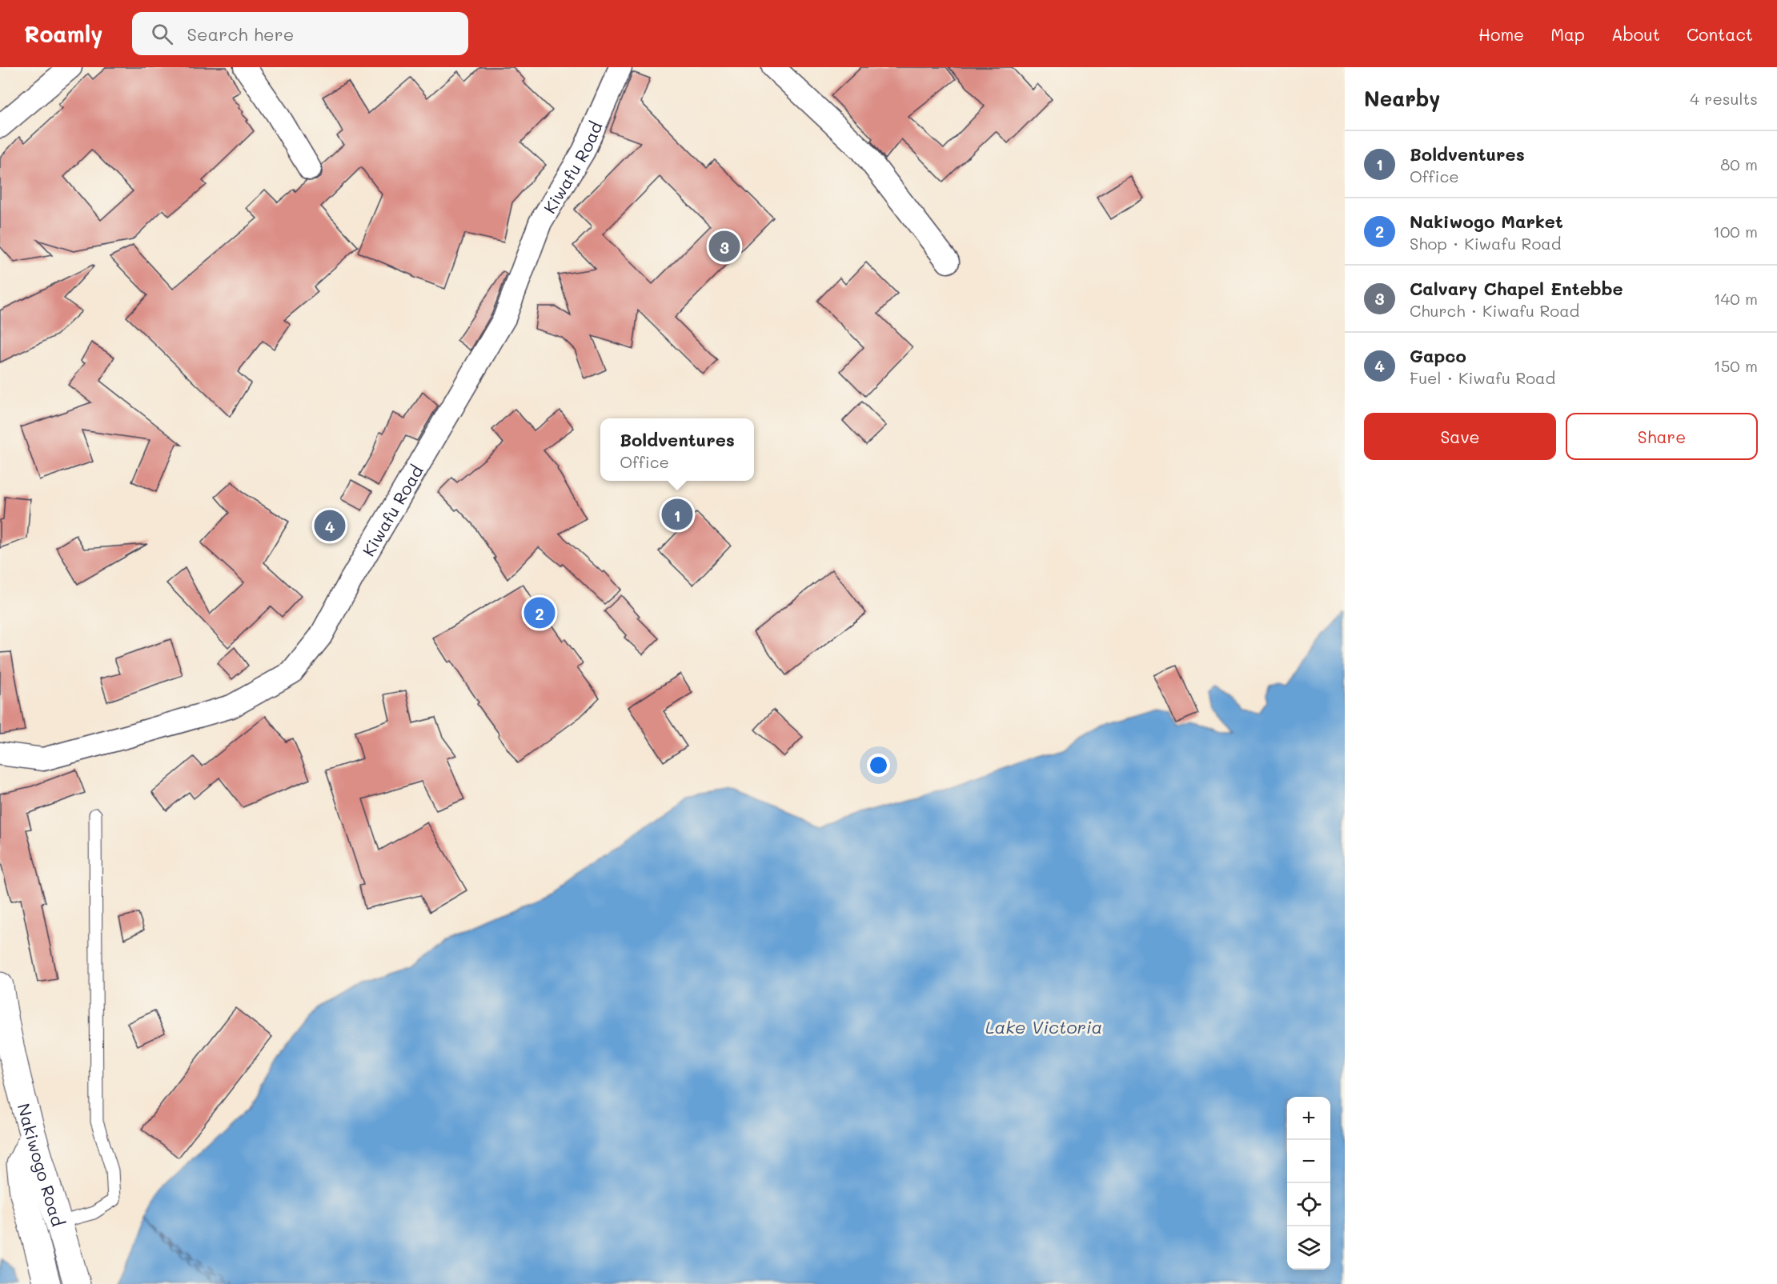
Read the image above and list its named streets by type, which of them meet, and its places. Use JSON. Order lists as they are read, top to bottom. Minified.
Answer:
{"streets":{"street":["Kiwafu Road","Nakiwogo Road"]},"water":["Lake Victoria"],"page":{"header":"Roamly","search":"Search here","nav":["Home","Map","About","Contact"],"heading":["Nearby","4 results"],"list":[{"mark":"1","name":"Boldventures","note":"Office","value":"80 m"},{"mark":"2","name":"Nakiwogo Market","note":"Shop · Kiwafu Road","value":"100 m"},{"mark":"3","name":"Calvary Chapel Entebbe","note":"Church · Kiwafu Road","value":"140 m"},{"mark":"4","name":"Gapco","note":"Fuel · Kiwafu Road","value":"150 m"}],"pins":["3","1","4","2"],"buttons":["Save","Share"],"popup":["Boldventures","Office"],"map_buttons":["+","−"]}}
